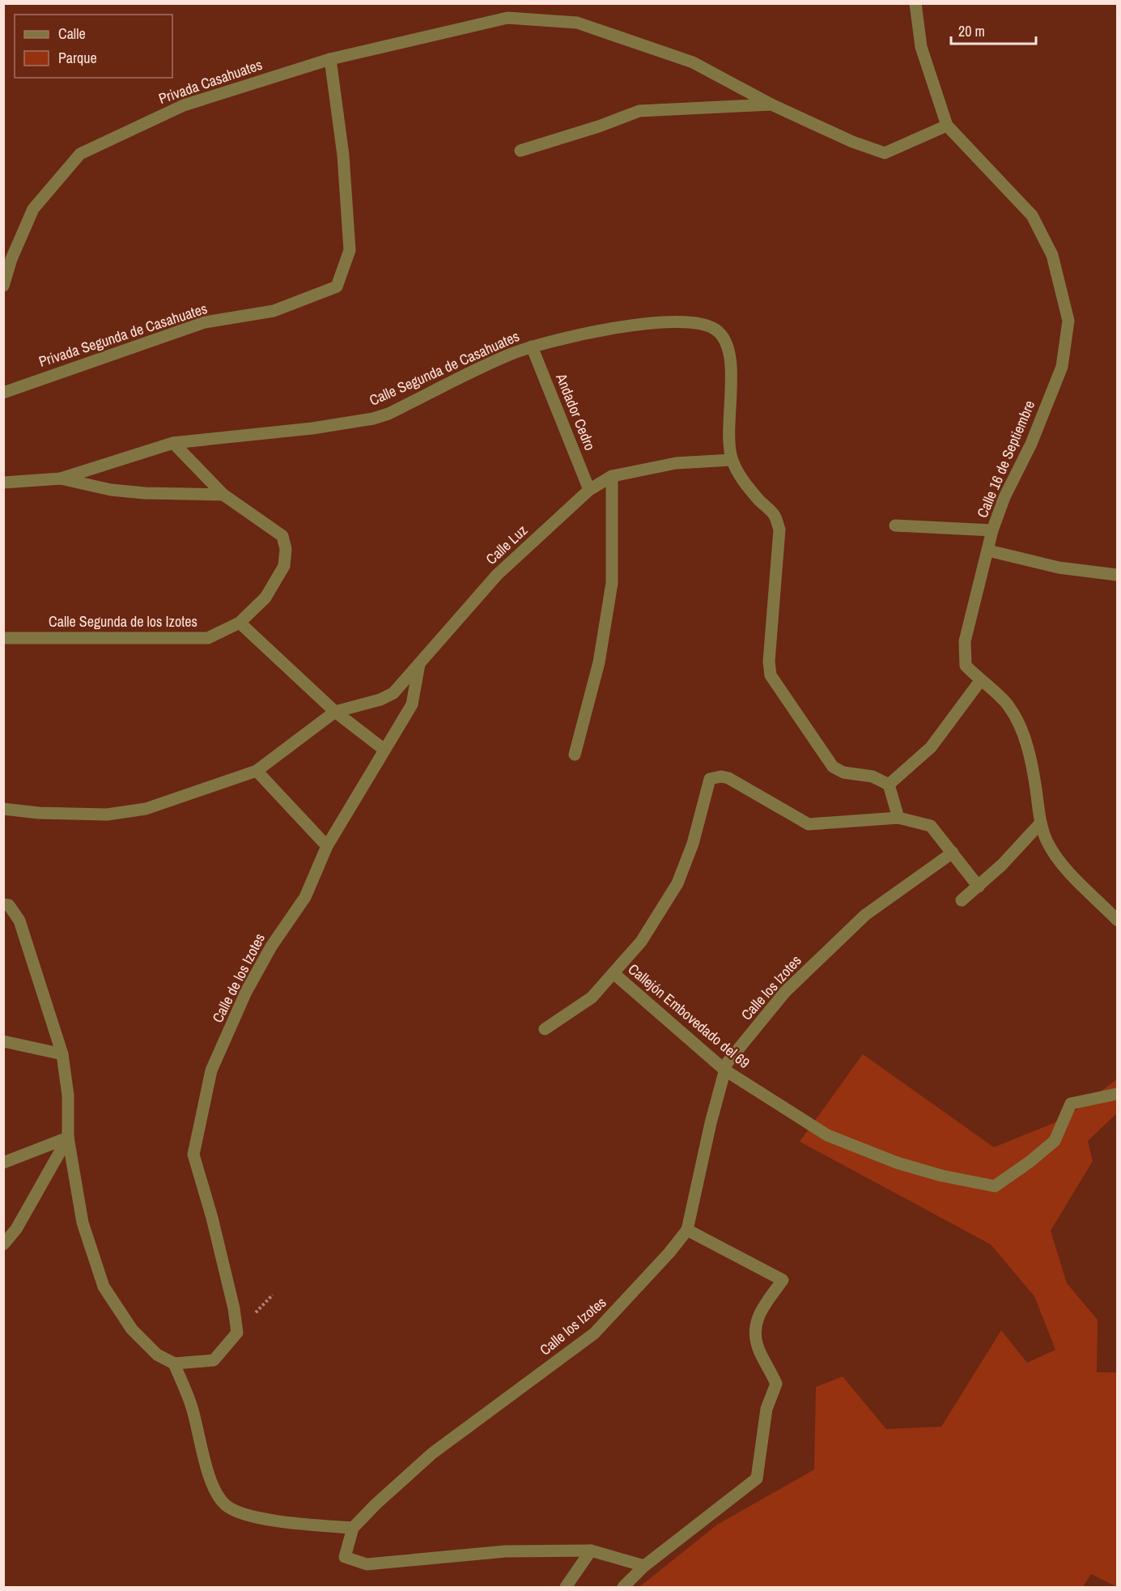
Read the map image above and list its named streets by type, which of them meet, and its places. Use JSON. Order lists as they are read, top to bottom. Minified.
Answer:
{"streets":{"street":["Privada Casahuates","Privada Segunda de Casahuates","Calle Segunda de Casahuates","Andador Cedro","Calle 16 de Septiembre","Calle Luz","Calle Segunda de los Izotes","Calle de los Izotes","Calle los Izotes","Callejón Embovedado del 69"]},"crossings":[["Privada Casahuates","Privada Segunda de Casahuates"],["Privada Casahuates","Calle 16 de Septiembre"],["Calle Segunda de Casahuates","Andador Cedro"],["Calle Segunda de Casahuates","Calle Luz"],["Calle Segunda de Casahuates","Calle Segunda de los Izotes"],["Andador Cedro","Calle Luz"],["Calle Luz","Calle de los Izotes"],["Calle los Izotes","Callejón Embovedado del 69"]],"legend":["Calle","Parque"],"scale_bar":"20 m"}
